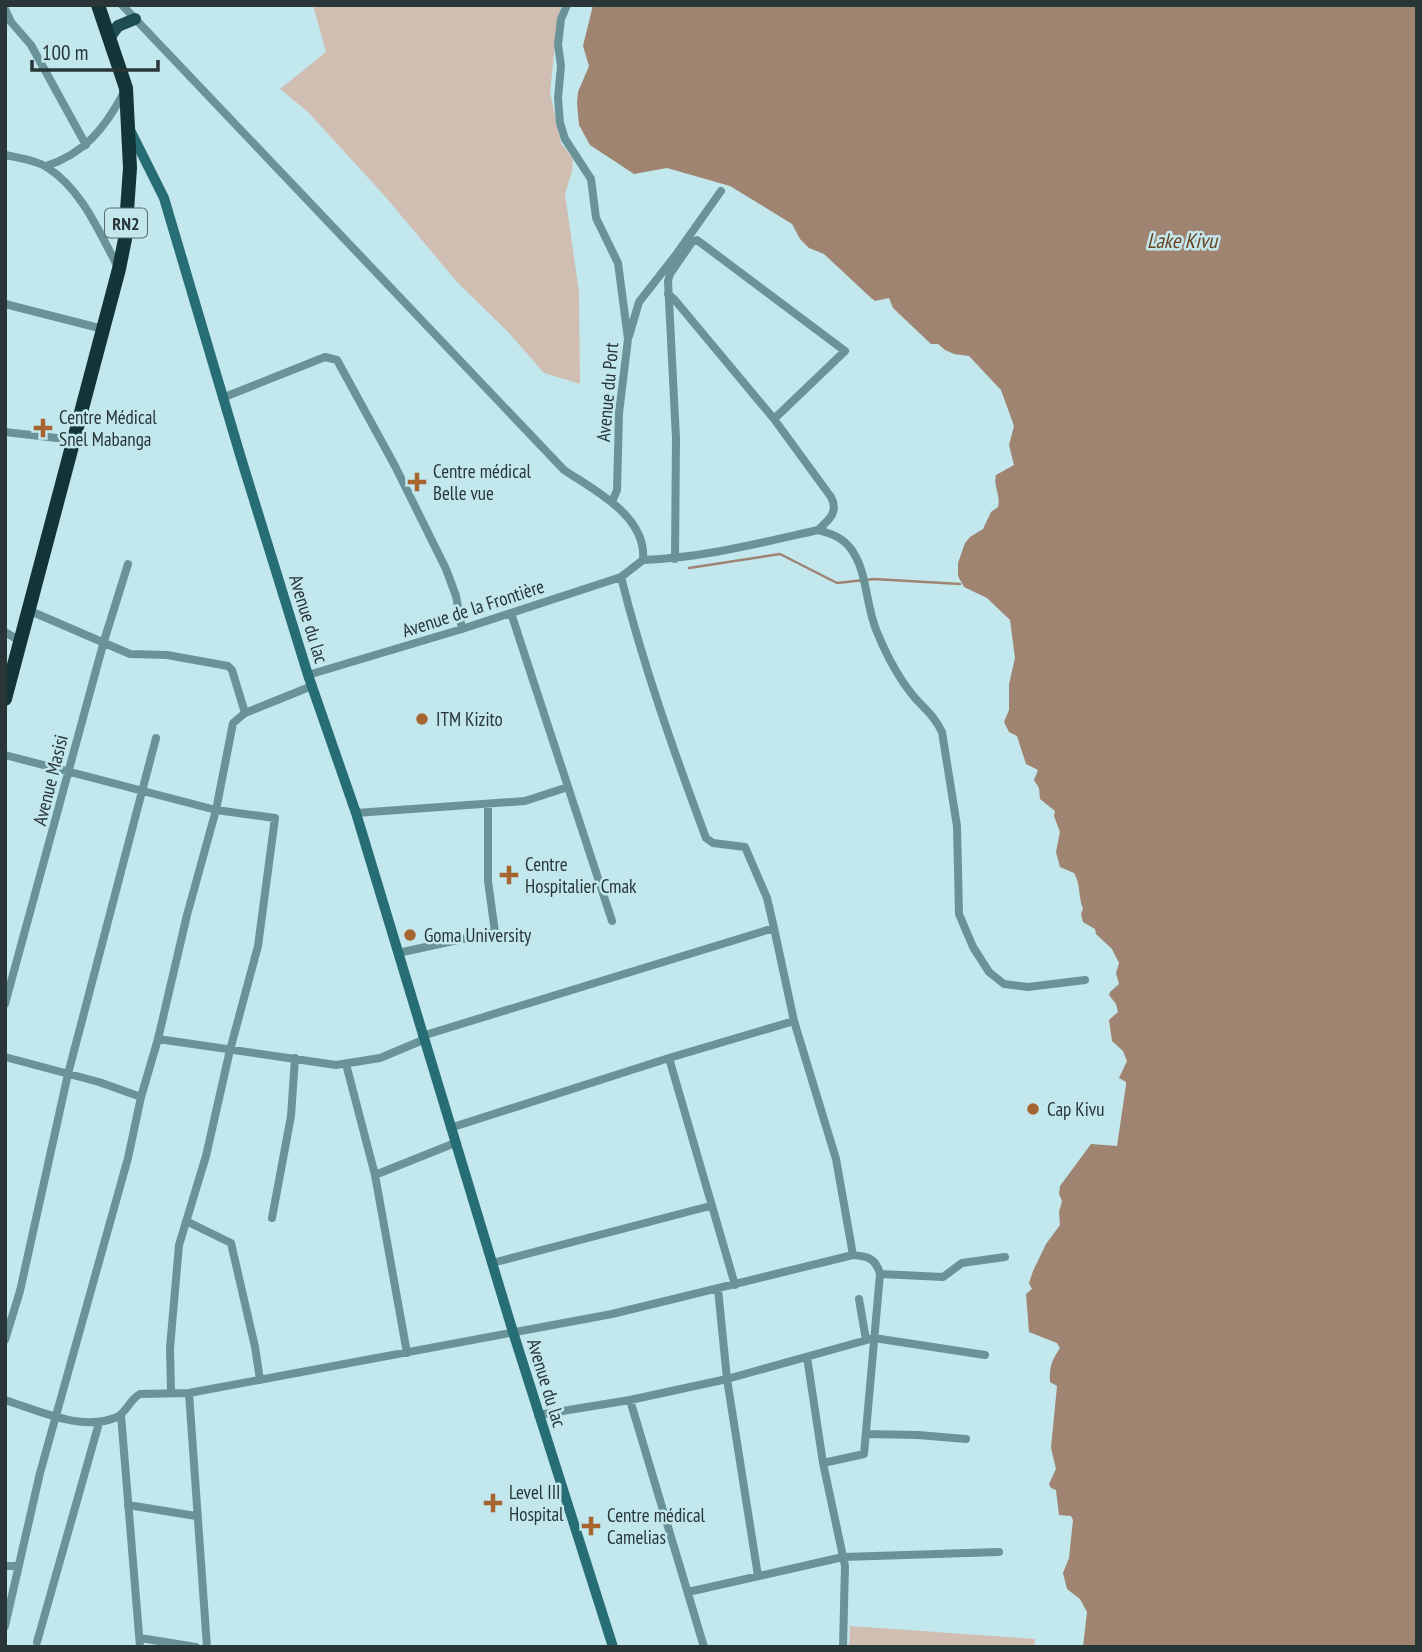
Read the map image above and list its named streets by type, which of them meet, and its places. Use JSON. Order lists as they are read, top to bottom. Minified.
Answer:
{"streets":{"highway":["RN2"],"main road":["Avenue du lac"],"street":["Avenue du Port","Avenue de la Frontière","Avenue Masisi"]},"crossings":[["RN2","Avenue du lac"],["Avenue de la Frontière","Avenue du lac"]],"water":["Lake Kivu"],"places":{"health":["Centre Médical Snel Mabanga","Centre médical Belle vue","Centre Hospitalier Cmak","Level III Hospital","Centre médical Camelias"],"other":["ITM Kizito","Goma University","Cap Kivu"]},"scale_bar":"100 m"}
